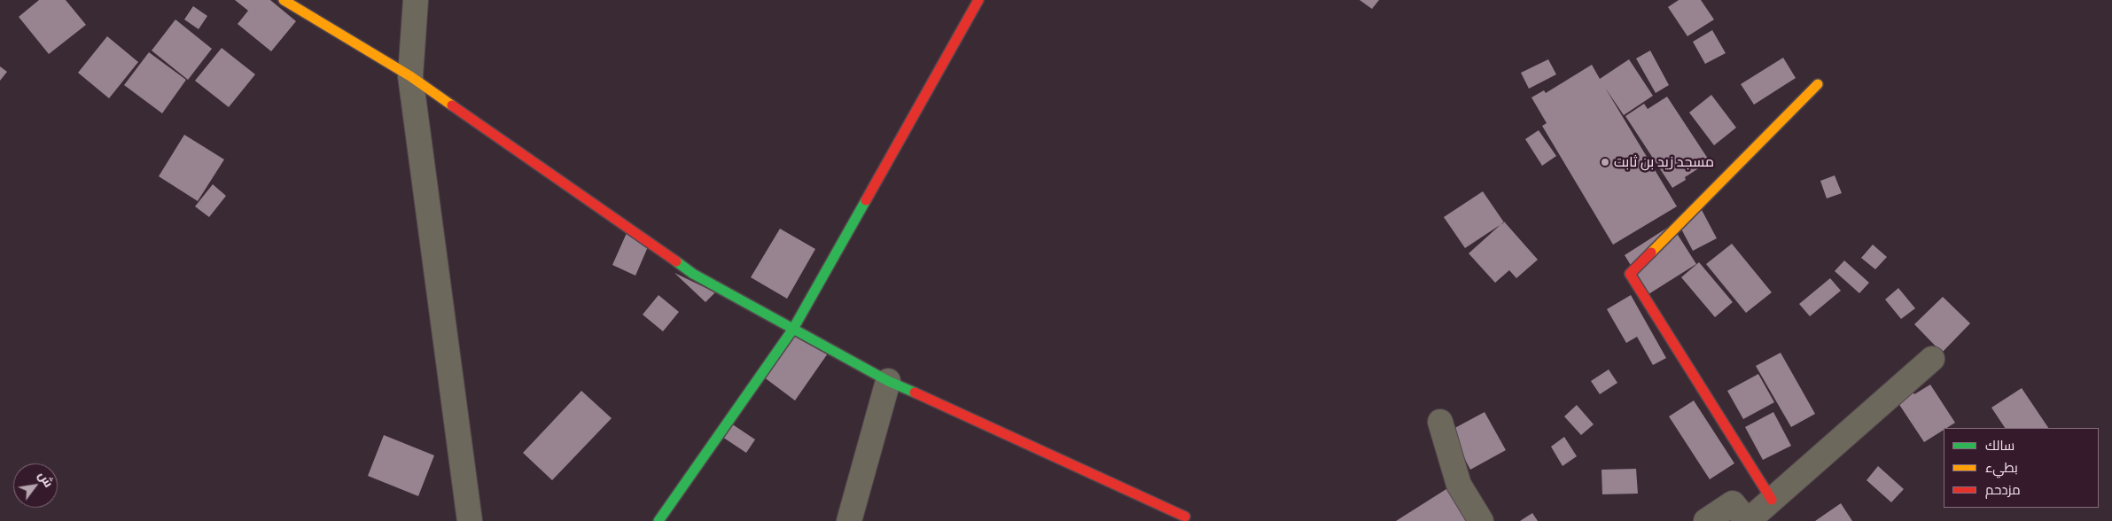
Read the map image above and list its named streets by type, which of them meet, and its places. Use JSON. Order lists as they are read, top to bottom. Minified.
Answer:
{"places":["مسجد زيد بن ثابت"],"legend":["سالك","بطيء","مزدحم"],"north":"top right"}
